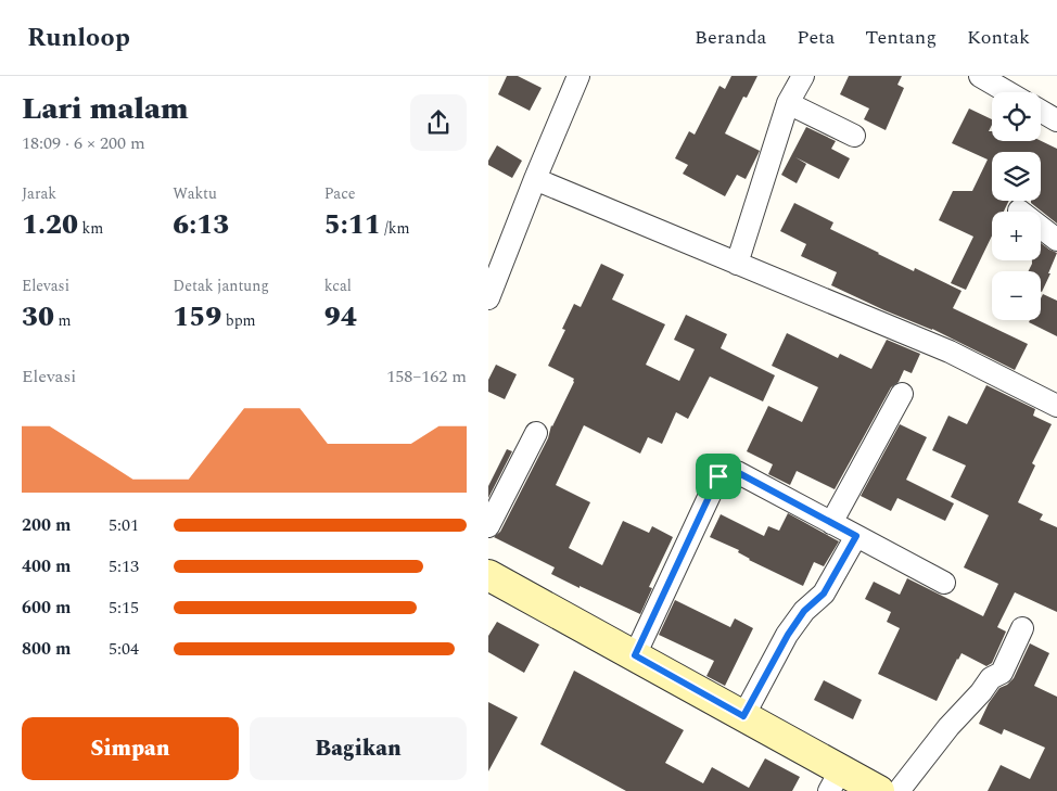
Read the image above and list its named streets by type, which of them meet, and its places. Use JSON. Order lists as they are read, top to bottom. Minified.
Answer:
{"page":{"header":"Runloop","nav":["Beranda","Peta","Tentang","Kontak"],"heading":["Lari malam","18:09 · 6 × 200 m"],"map_buttons":["+","−"],"stats":[["Jarak","1.20 km"],["Waktu","6:13"],["Pace","5:11 /km"],["Elevasi","30 m"],["Detak jantung","159 bpm"],["kcal","94"]],"chart":["Elevasi","158–162 m"],"list":[{"name":"200 m","note":"5:01"},{"name":"400 m","note":"5:13"},{"name":"600 m","note":"5:15"},{"name":"800 m","note":"5:04"}],"buttons":["Simpan","Bagikan"]}}
